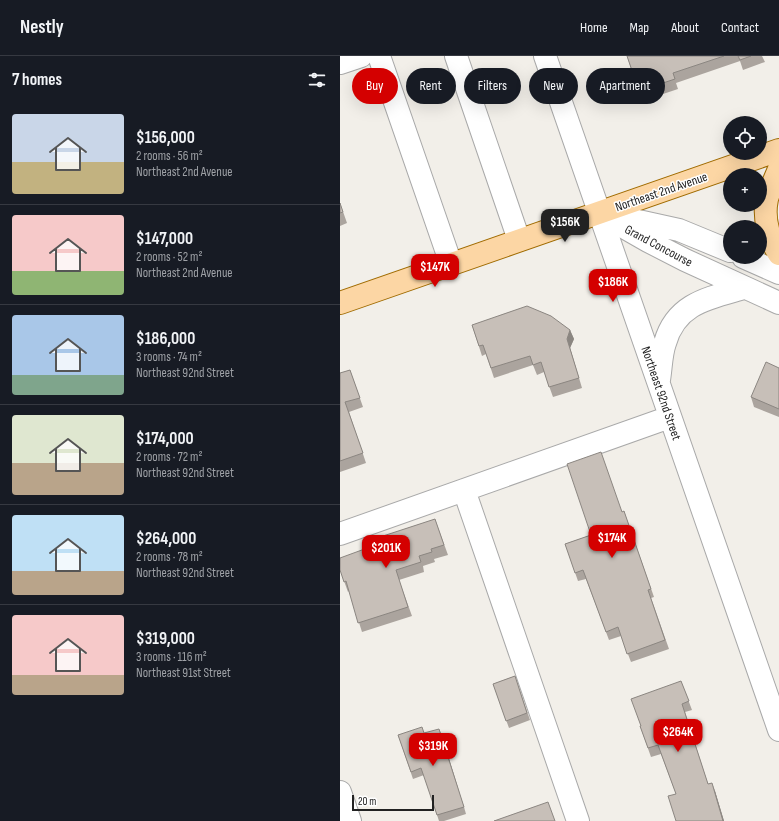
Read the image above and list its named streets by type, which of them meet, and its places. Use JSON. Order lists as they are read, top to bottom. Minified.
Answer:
{"streets":{"main road":["Northeast 2nd Avenue"],"street":["Grand Concourse","Northeast 92nd Street"]},"crossings":[["Northeast 2nd Avenue","Grand Concourse"],["Northeast 2nd Avenue","Northeast 92nd Street"],["Grand Concourse","Northeast 92nd Street"]],"scale_bar":"20 m","page":{"header":"Nestly","nav":["Home","Map","About","Contact"],"heading":"7 homes","chip":["Buy","Rent","Filters","New","Apartment"],"list":[{"name":"$156,000","note":"2 rooms · 56 m² · Northeast 2nd Avenue"},{"name":"$147,000","note":"2 rooms · 52 m² · Northeast 2nd Avenue"},{"name":"$186,000","note":"3 rooms · 74 m² · Northeast 92nd Street"},{"name":"$174,000","note":"2 rooms · 72 m² · Northeast 92nd Street"},{"name":"$264,000","note":"2 rooms · 78 m² · Northeast 92nd Street"},{"name":"$319,000","note":"3 rooms · 116 m² · Northeast 91st Street"}],"map_buttons":["+","−"],"price":["$156K","$147K","$186K","$174K","$201K","$264K","$319K"],"scale":"20 m"}}
